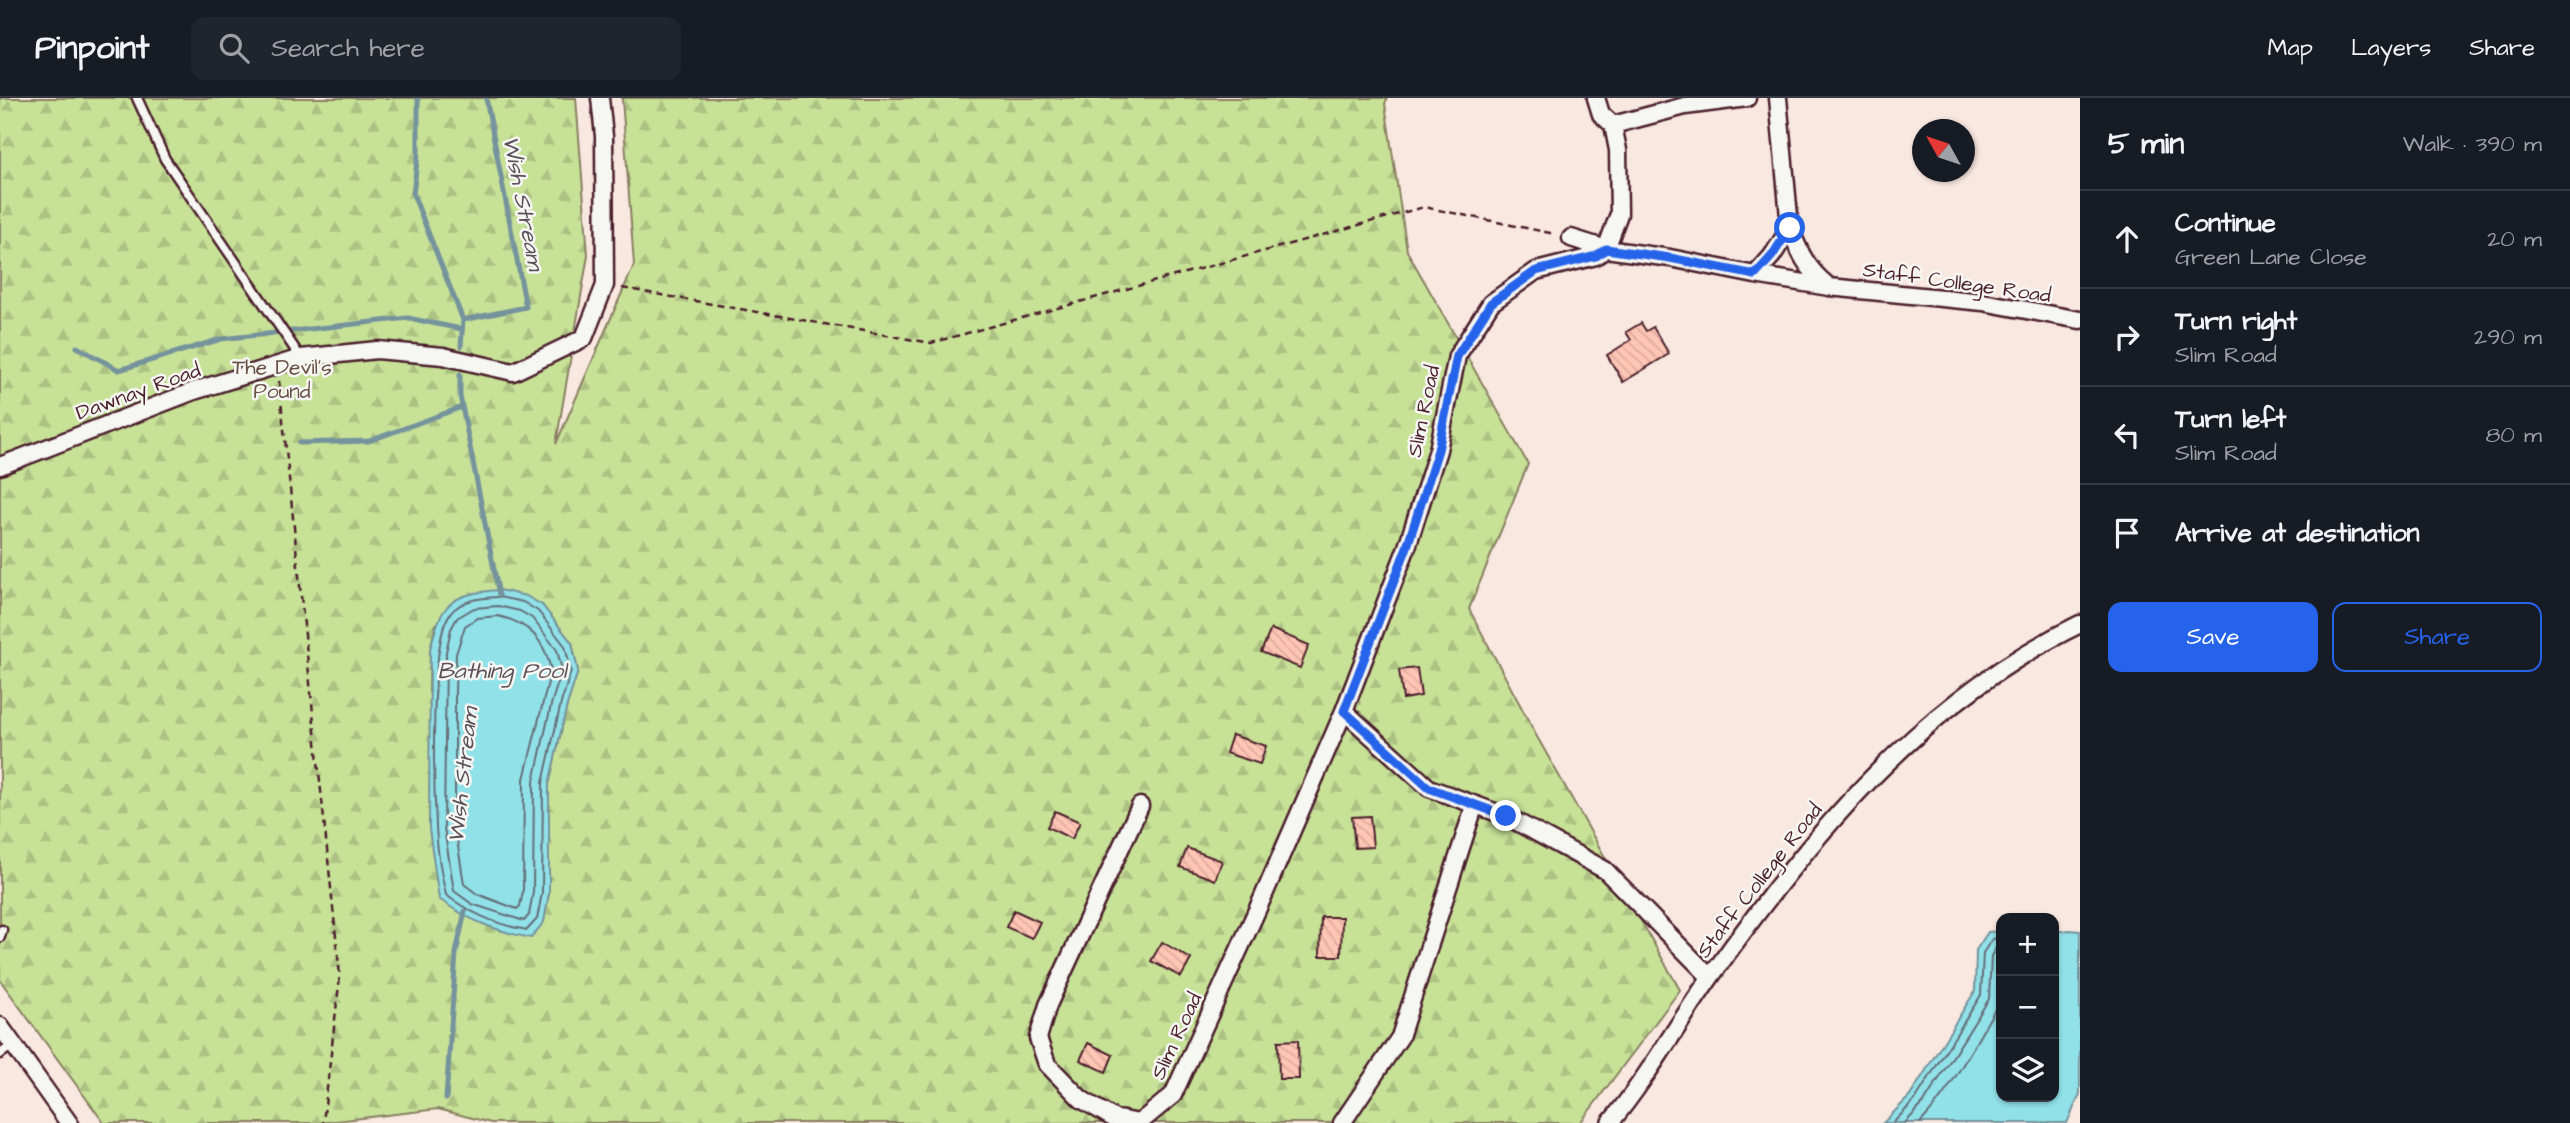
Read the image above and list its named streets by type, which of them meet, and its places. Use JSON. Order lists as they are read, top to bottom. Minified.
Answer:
{"streets":{"street":["Staff College Road","Dawnay Road","Slim Road"]},"crossings":[["Staff College Road","Slim Road"]],"water":["Wish Stream","Bathing Pool"],"parks":["The Devil's Pound"],"north":"top left","page":{"header":"Pinpoint","search":"Search here","nav":["Map","Layers","Share"],"heading":["5 min","Walk · 390 m"],"list":[["Continue","Green Lane Close","20 m"],["Turn right","Slim Road","290 m"],["Turn left","Slim Road","80 m"],"Arrive at destination"],"buttons":["Save","Share"],"map_buttons":["+","−"]}}
